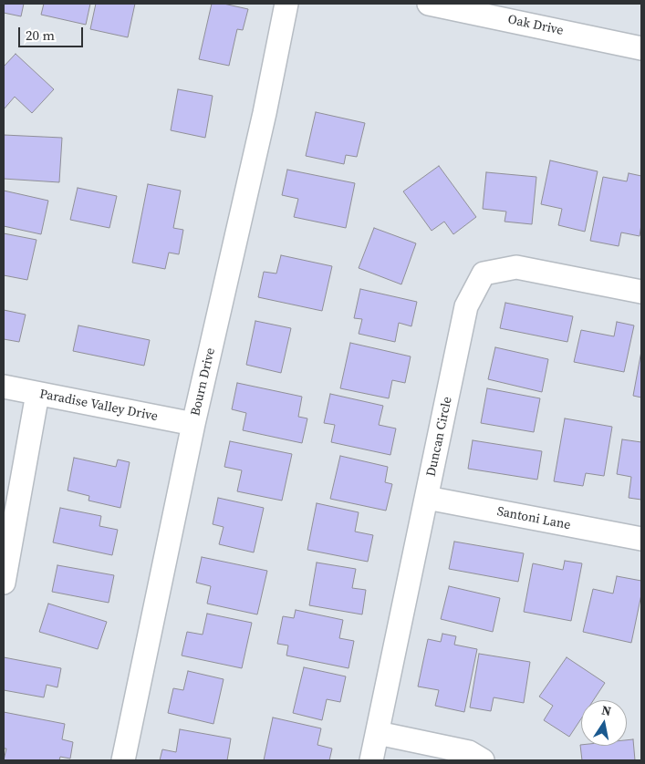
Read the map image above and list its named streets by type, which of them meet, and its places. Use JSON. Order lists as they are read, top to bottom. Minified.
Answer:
{"streets":{"street":["Oak Drive","Bourn Drive","Paradise Valley Drive","Duncan Circle","Santoni Lane"]},"crossings":[["Bourn Drive","Paradise Valley Drive"],["Duncan Circle","Santoni Lane"]],"scale_bar":"20 m","north":"top"}
